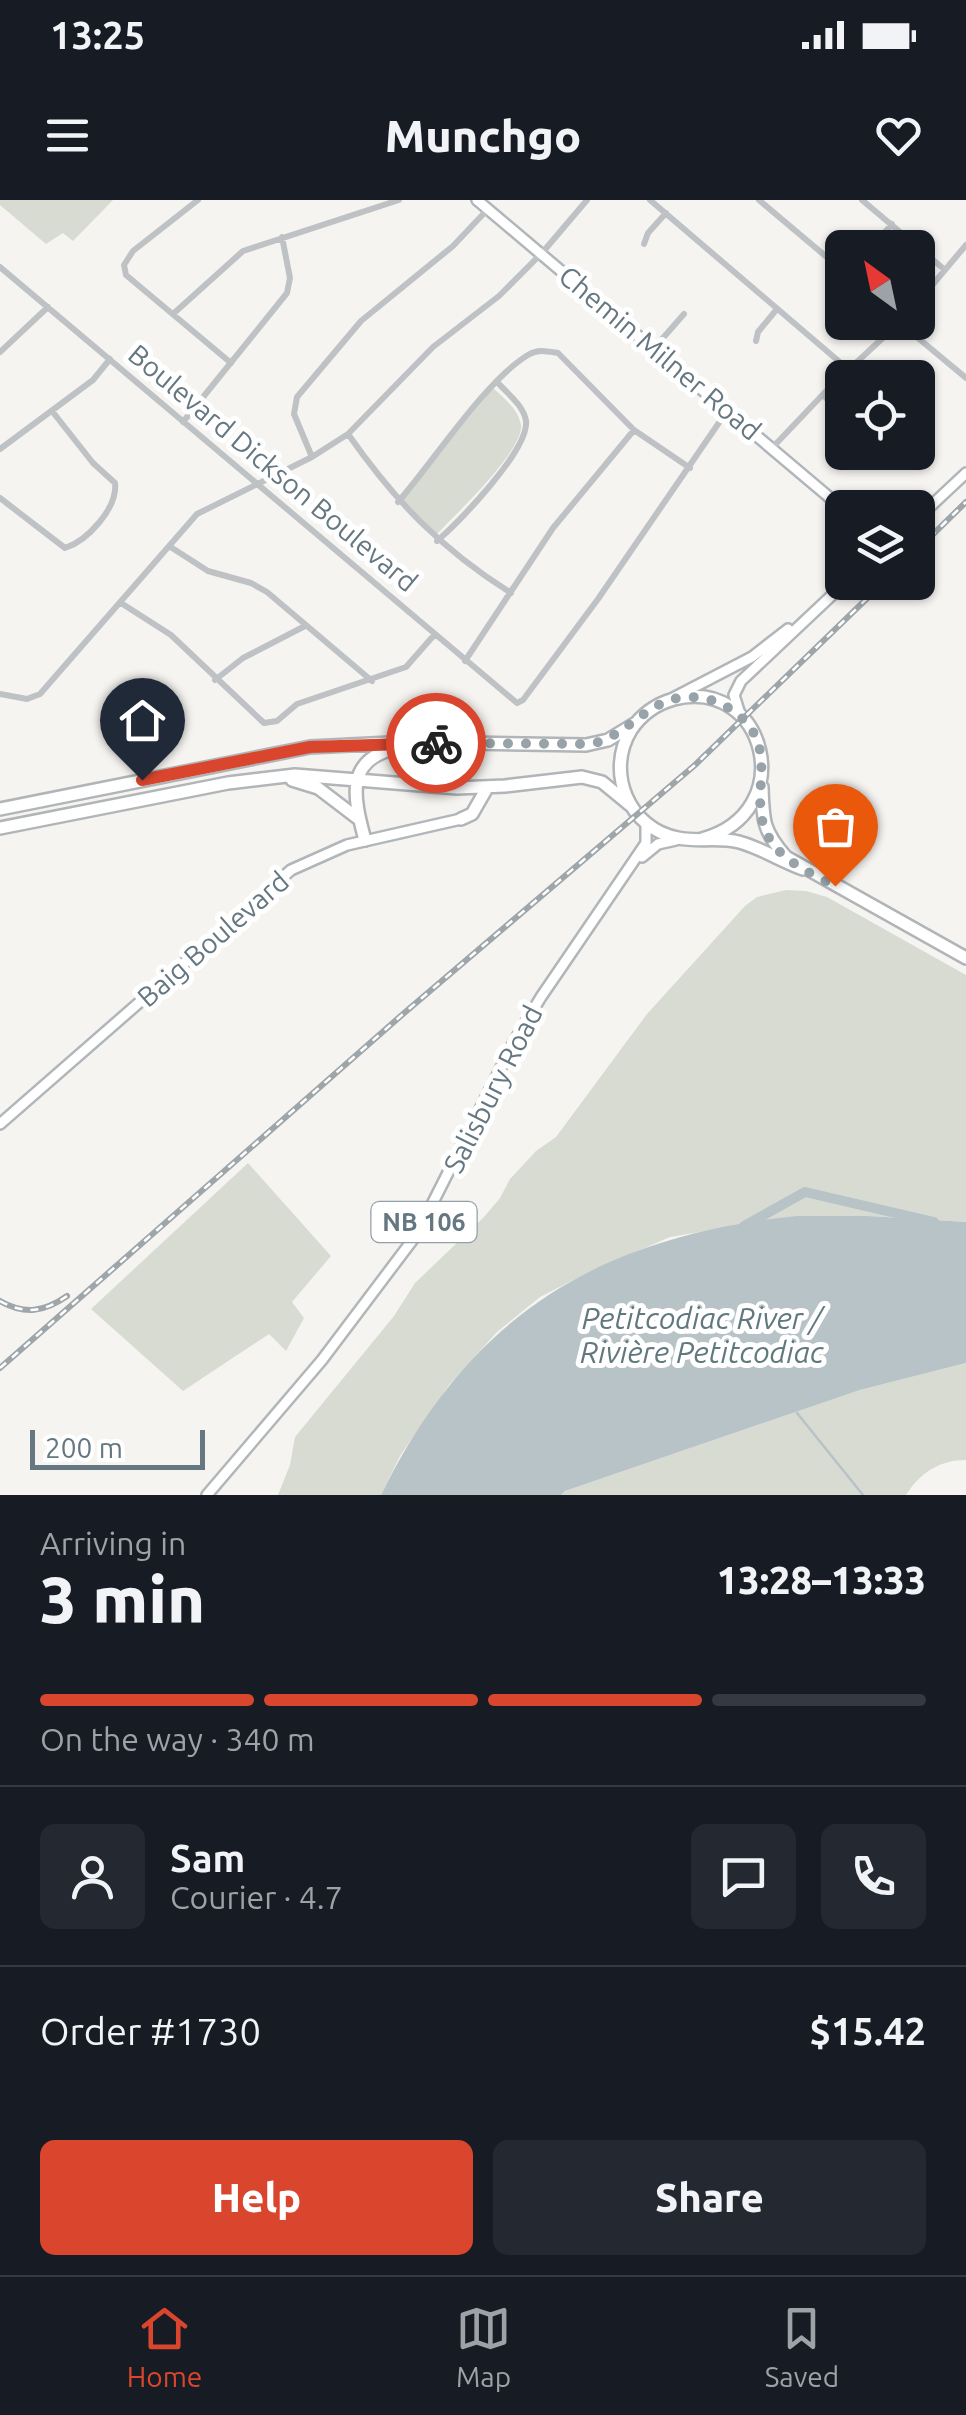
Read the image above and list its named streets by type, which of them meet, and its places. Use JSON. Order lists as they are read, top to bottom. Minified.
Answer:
{"streets":{"main road":["Chemin Milner Road","Baig Boulevard","Salisbury Road","NB 106"],"street":["Boulevard Dickson Boulevard"]},"water":["Petitcodiac River / Rivière Petitcodiac"],"scale_bar":"200 m","north":"top left","page":{"status":"13:25","header":"Munchgo","scale":"200 m","heading":["3 min","Arriving in","13:28–13:33"],"panel":["Sam","Courier · 4.7","Order #1730","$15.42"],"bar":"On the way · 340 m","buttons":["Help","Share"],"tabs":["Home","Map","Saved"]}}
